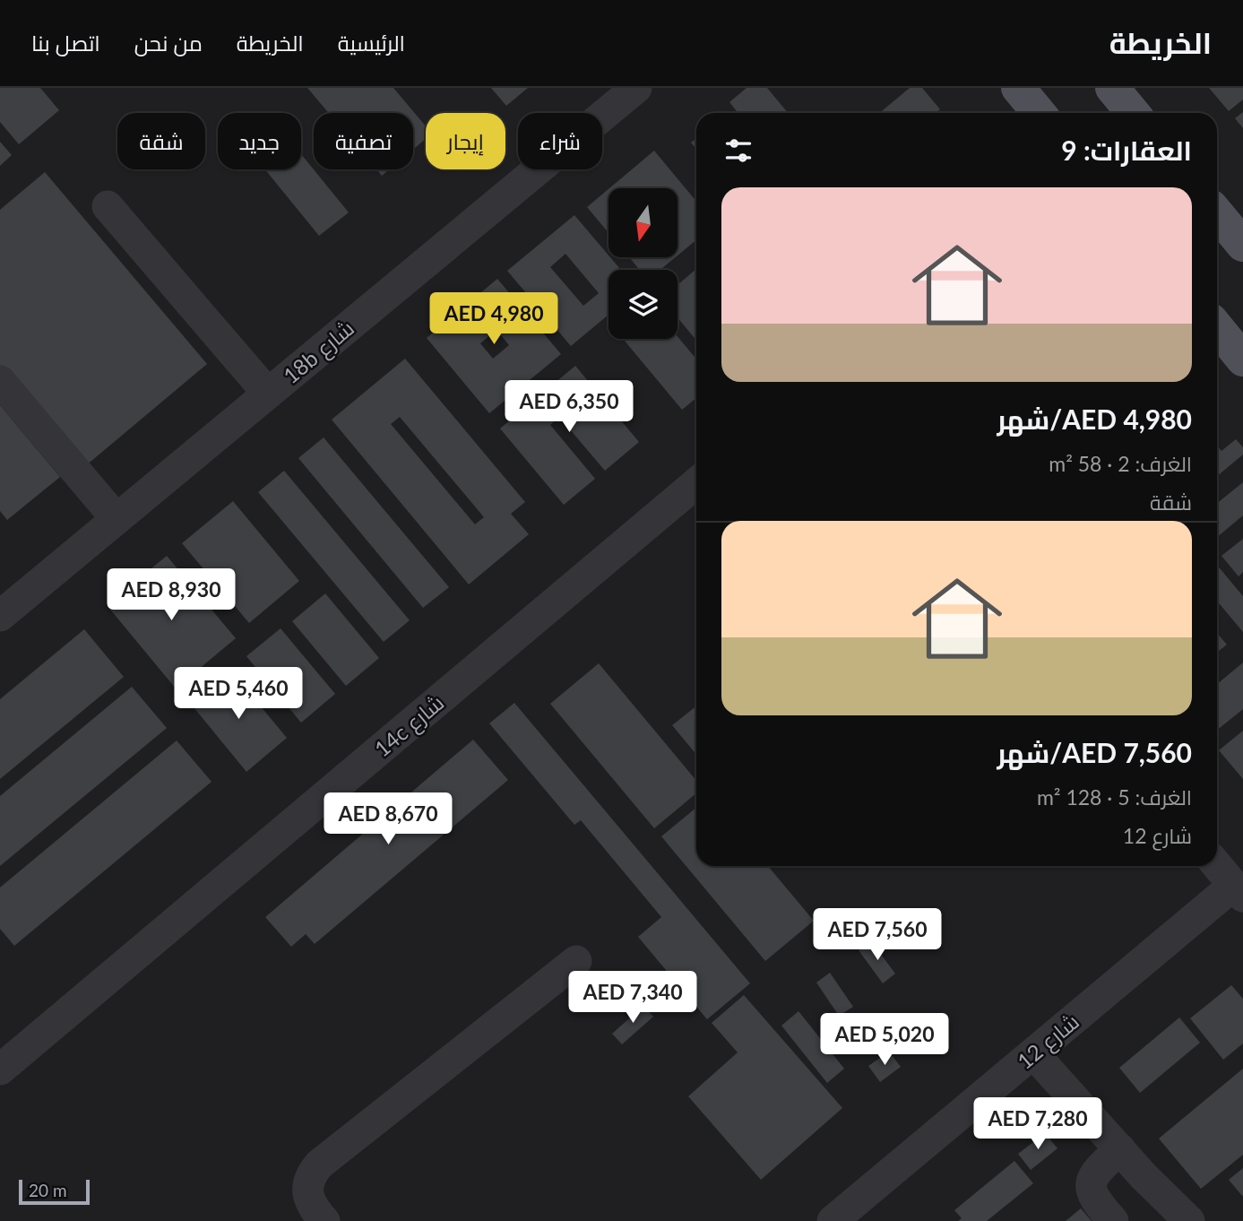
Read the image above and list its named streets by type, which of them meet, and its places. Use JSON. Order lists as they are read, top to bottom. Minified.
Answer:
{"streets":{"street":["18b شارع","14c شارع","شارع 12"]},"scale_bar":"20 m","north":"bottom","page":{"header":"الخريطة","nav":["الرئيسية","الخريطة","من نحن","اتصل بنا"],"chip":["شراء","إيجار","تصفية","جديد","شقة"],"heading":"العقارات: 9","list":[{"name":"AED 4,980/شهر","note":"الغرف: 2 · 58 m² · شقة"},{"name":"AED 7,560/شهر","note":"الغرف: 5 · 128 m² · شارع 12"}],"price":["AED 4,980","AED 6,350","AED 8,930","AED 5,460","AED 8,670","AED 7,560","AED 7,340","AED 5,020","AED 7,280"],"scale":"20 m"}}
